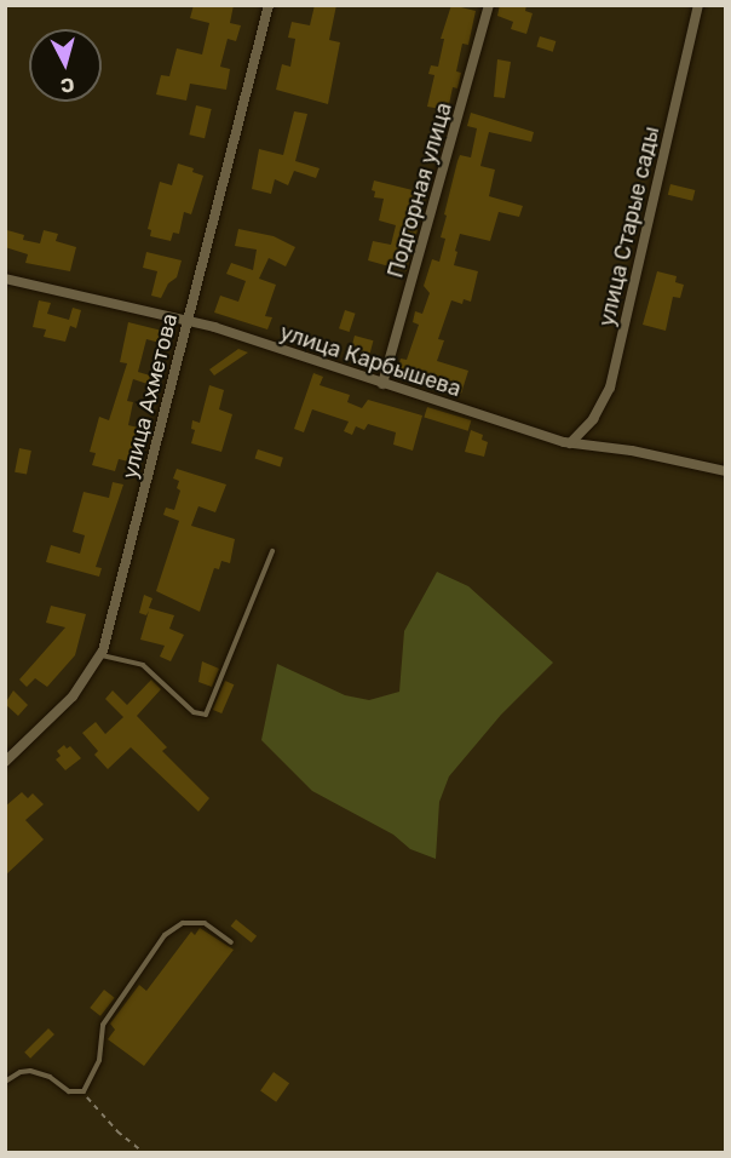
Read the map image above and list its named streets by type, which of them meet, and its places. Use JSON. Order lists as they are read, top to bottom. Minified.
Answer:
{"streets":{"street":["Подгорная улица","улица Старые сады","улица Карбышева","улица Ахметова"]},"crossings":[["Подгорная улица","улица Карбышева"],["улица Старые сады","улица Карбышева"],["улица Карбышева","улица Ахметова"]],"north":"bottom"}
